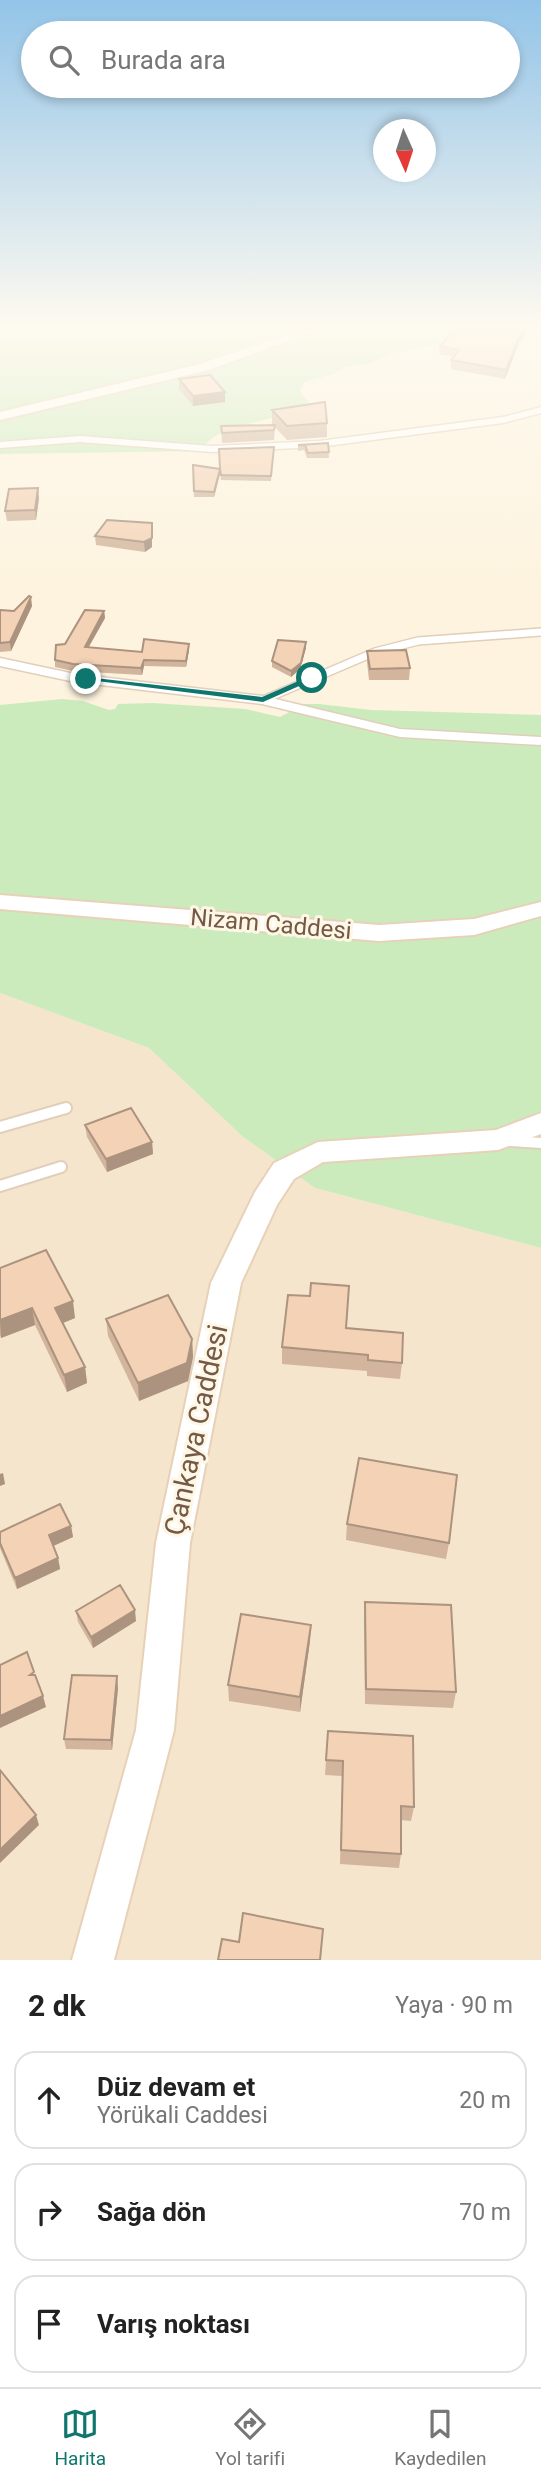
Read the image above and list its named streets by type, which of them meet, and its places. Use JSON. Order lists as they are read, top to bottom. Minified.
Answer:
{"streets":{"street":["Nizam Caddesi","Çankaya Caddesi"]},"north":"bottom","page":{"search":"Burada ara","heading":["2 dk","Yaya · 90 m"],"list":[["Düz devam et","Yörükali Caddesi","20 m"],["Sağa dön","70 m"],"Varış noktası"],"nav":["Harita","Yol tarifi","Kaydedilen"]}}
